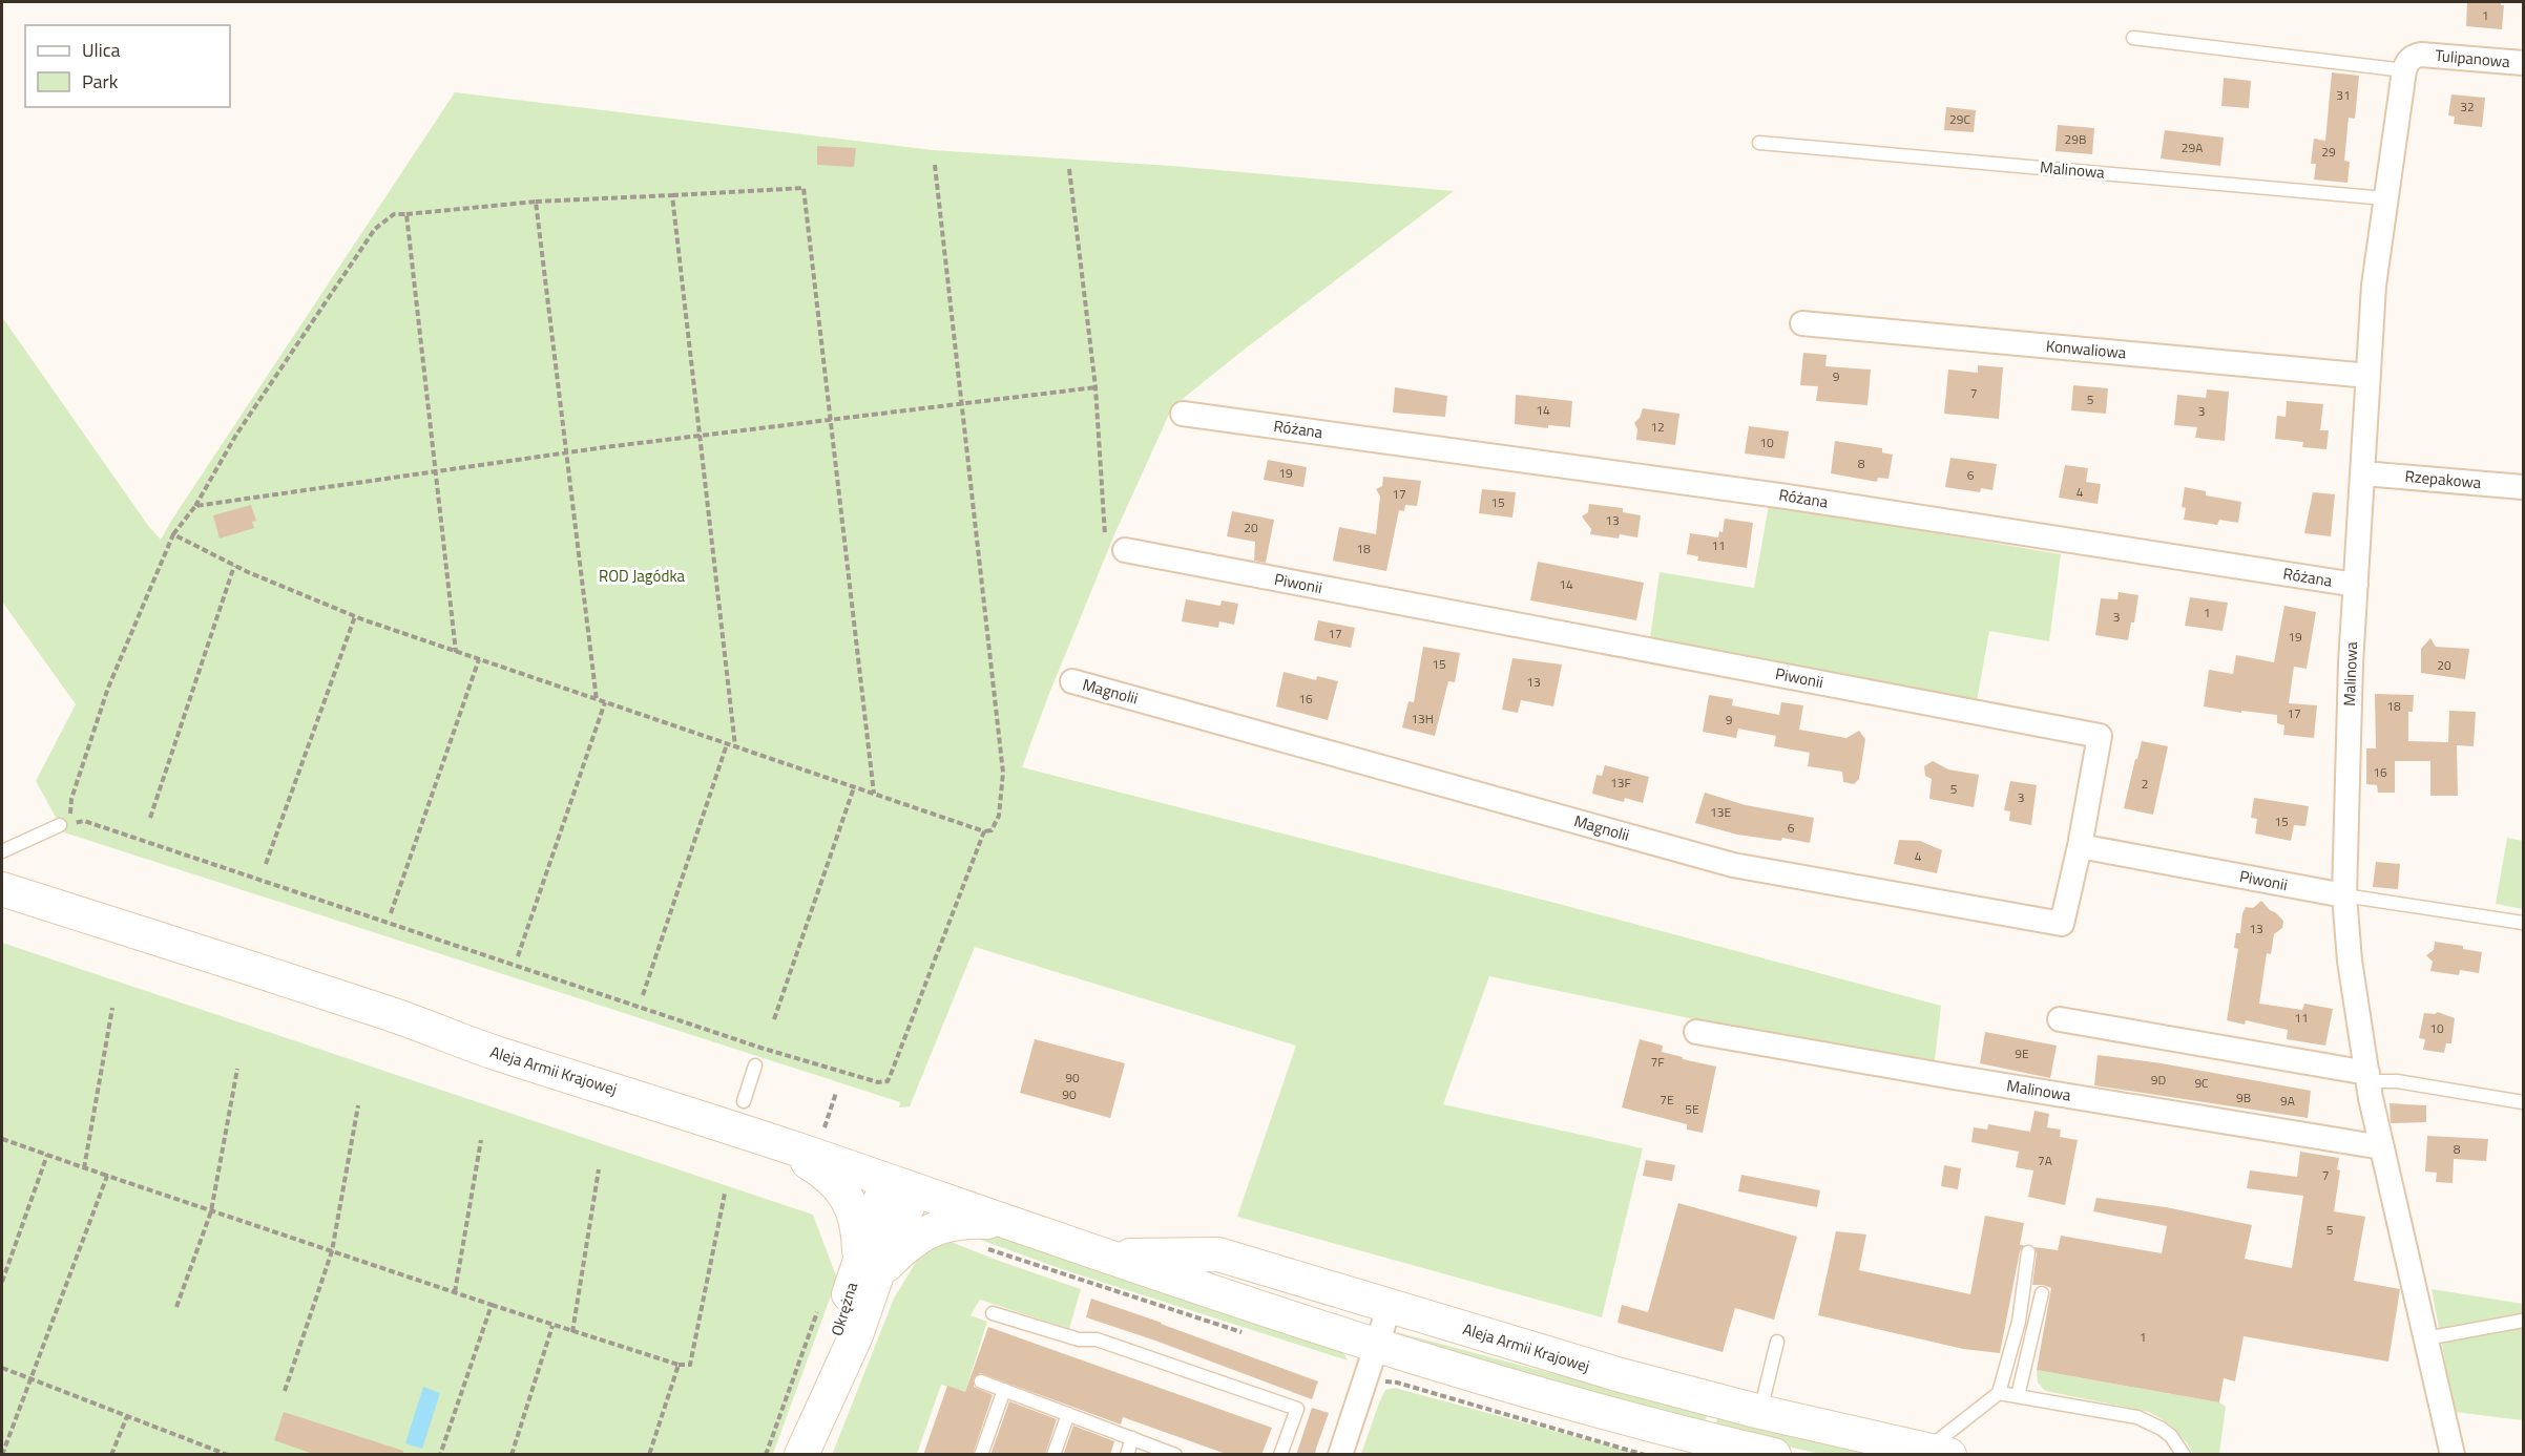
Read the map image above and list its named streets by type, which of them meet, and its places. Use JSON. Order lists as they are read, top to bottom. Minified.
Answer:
{"streets":{"street":["Tulipanowa","Malinowa","Konwaliowa","Różana","Rzepakowa","Piwonii","Magnolii","Aleja Armii Krajowej","Okrężna"]},"crossings":[["Tulipanowa","Malinowa"],["Malinowa","Konwaliowa"],["Malinowa","Różana"],["Malinowa","Rzepakowa"],["Malinowa","Piwonii"],["Piwonii","Magnolii"],["Aleja Armii Krajowej","Okrężna"]],"parks":["ROD Jagódka"],"house_numbers":["1","31","32","29C","29B","29A","29","9","7","5","14","3","12","10","8","19","6","4","17","15","13","20","11","18","14","1","3","17","19","15","20","13","16","18","17","13H","9","16","13F","2","5","3","13E","15","6","4","13","11","10","9E","7F","90","9D","9C","90","9B","7E","9A","5E","8","7A","7","5","1"],"legend":["Ulica","Park"]}
